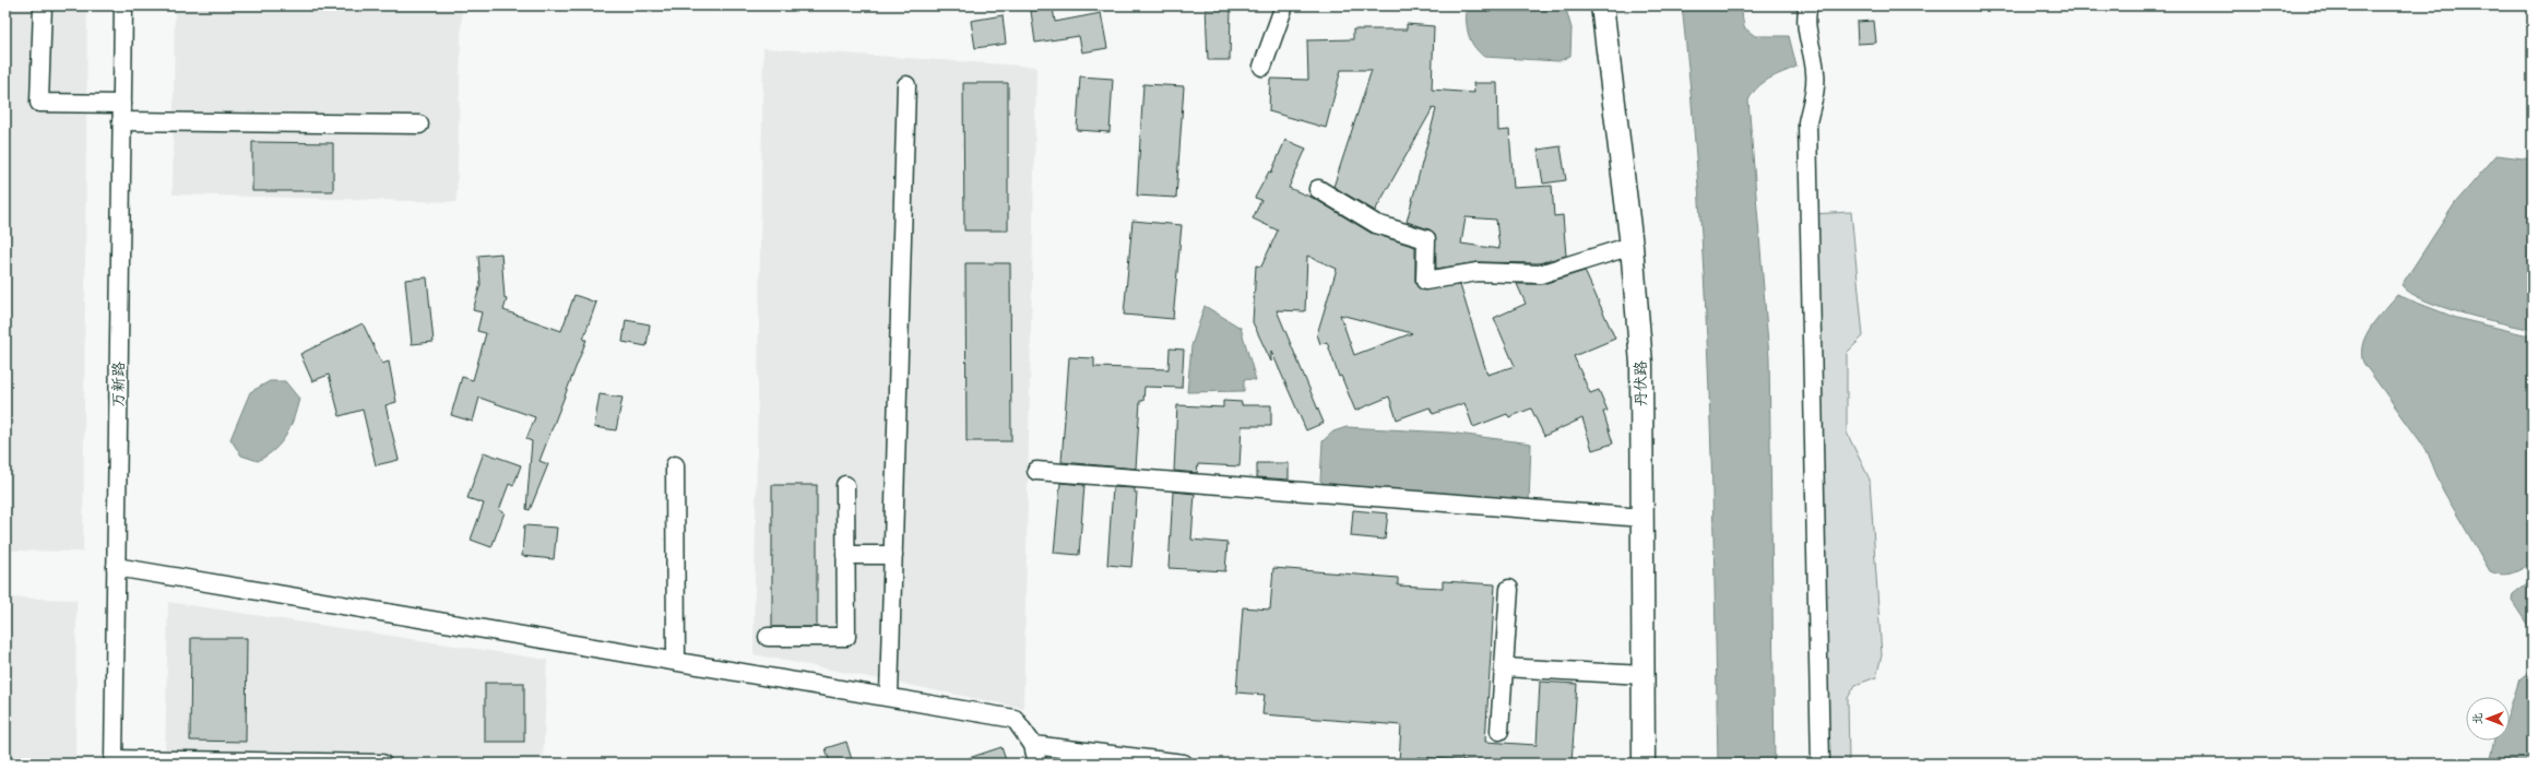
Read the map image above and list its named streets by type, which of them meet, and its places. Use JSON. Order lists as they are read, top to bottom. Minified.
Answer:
{"streets":{"main road":["丹伏路"],"street":["万新路"]},"north":"left"}
